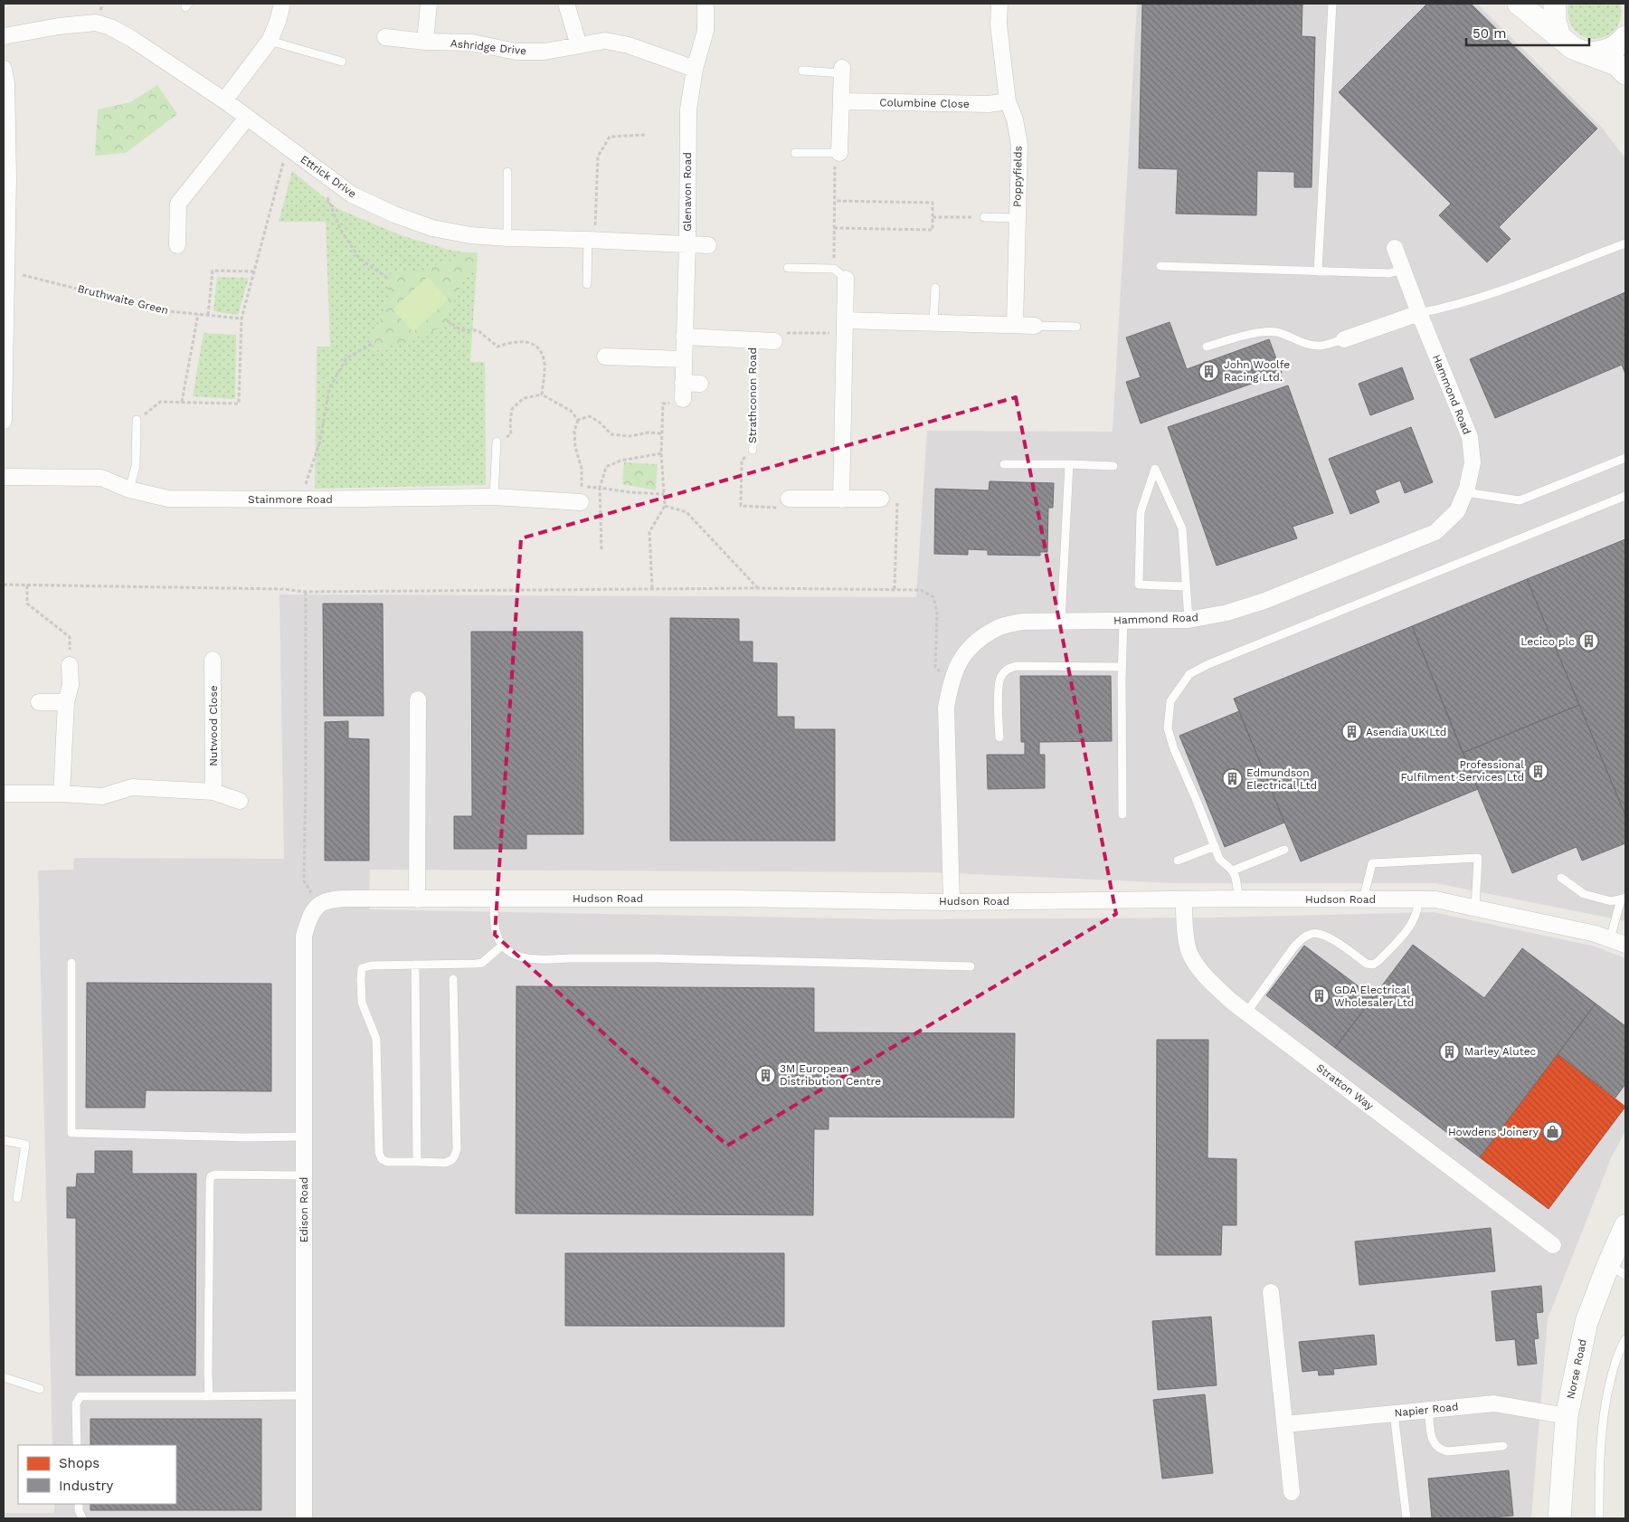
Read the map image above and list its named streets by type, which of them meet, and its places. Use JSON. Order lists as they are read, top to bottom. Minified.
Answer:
{"streets":{"street":["Ashridge Drive","Columbine Close","Ettrick Drive","Poppyfields","Glenavon Road","Hammond Road","Strathconon Road","Stainmore Road","Nutwood Close","Hudson Road","Stratton Way","Edison Road","Norse Road","Napier Road"],"path":["Bruthwaite Green"]},"crossings":[["Ashridge Drive","Glenavon Road"],["Columbine Close","Poppyfields"],["Ettrick Drive","Glenavon Road"],["Glenavon Road","Strathconon Road"],["Hammond Road","Hudson Road"],["Hudson Road","Stratton Way"],["Hudson Road","Edison Road"],["Norse Road","Napier Road"]],"places":{"building":["John Woolfe Racing Ltd.","Lecico plc","Asendia UK Ltd","Professional Fulfilment Services Ltd","Edmundson Electrical Ltd","GDA Electrical Wholesaler Ltd","Marley Alutec","3M European Distribution Centre"],"shop":["Howdens Joinery"]},"legend":["Shops","Industry"],"scale_bar":"50 m"}
